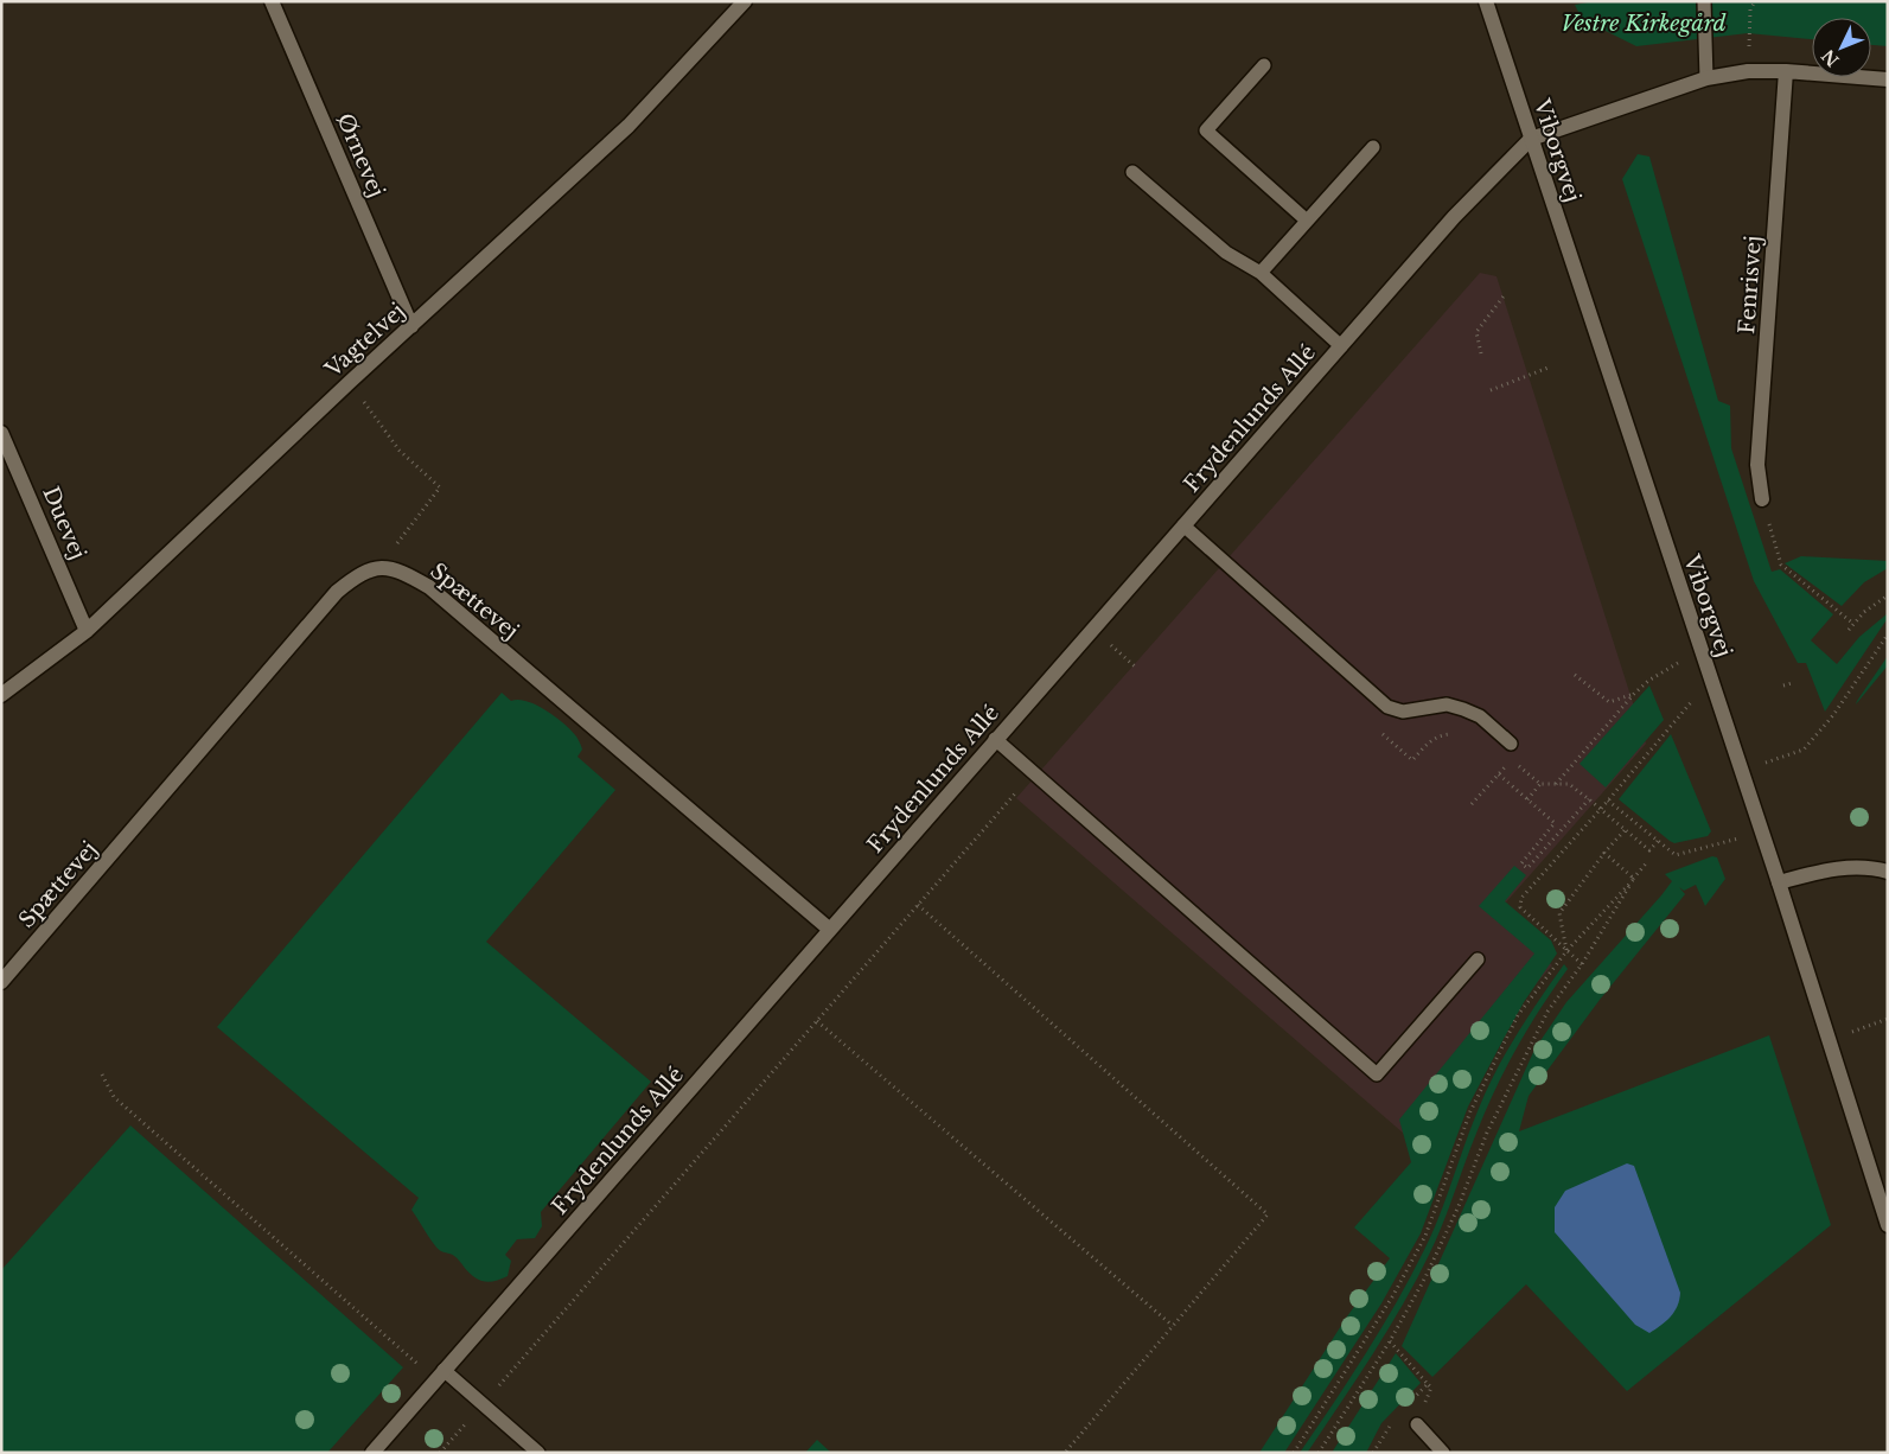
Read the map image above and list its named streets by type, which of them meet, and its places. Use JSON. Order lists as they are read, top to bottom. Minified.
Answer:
{"streets":{"street":["Viborgvej","Ørnevej","Fenrisvej","Vagtelvej","Frydenlunds Allé","Duevej","Spættevej"]},"crossings":[["Viborgvej","Frydenlunds Allé"],["Ørnevej","Vagtelvej"],["Vagtelvej","Duevej"],["Frydenlunds Allé","Spættevej"]],"parks":["Vestre Kirkegård"],"north":"bottom left"}
